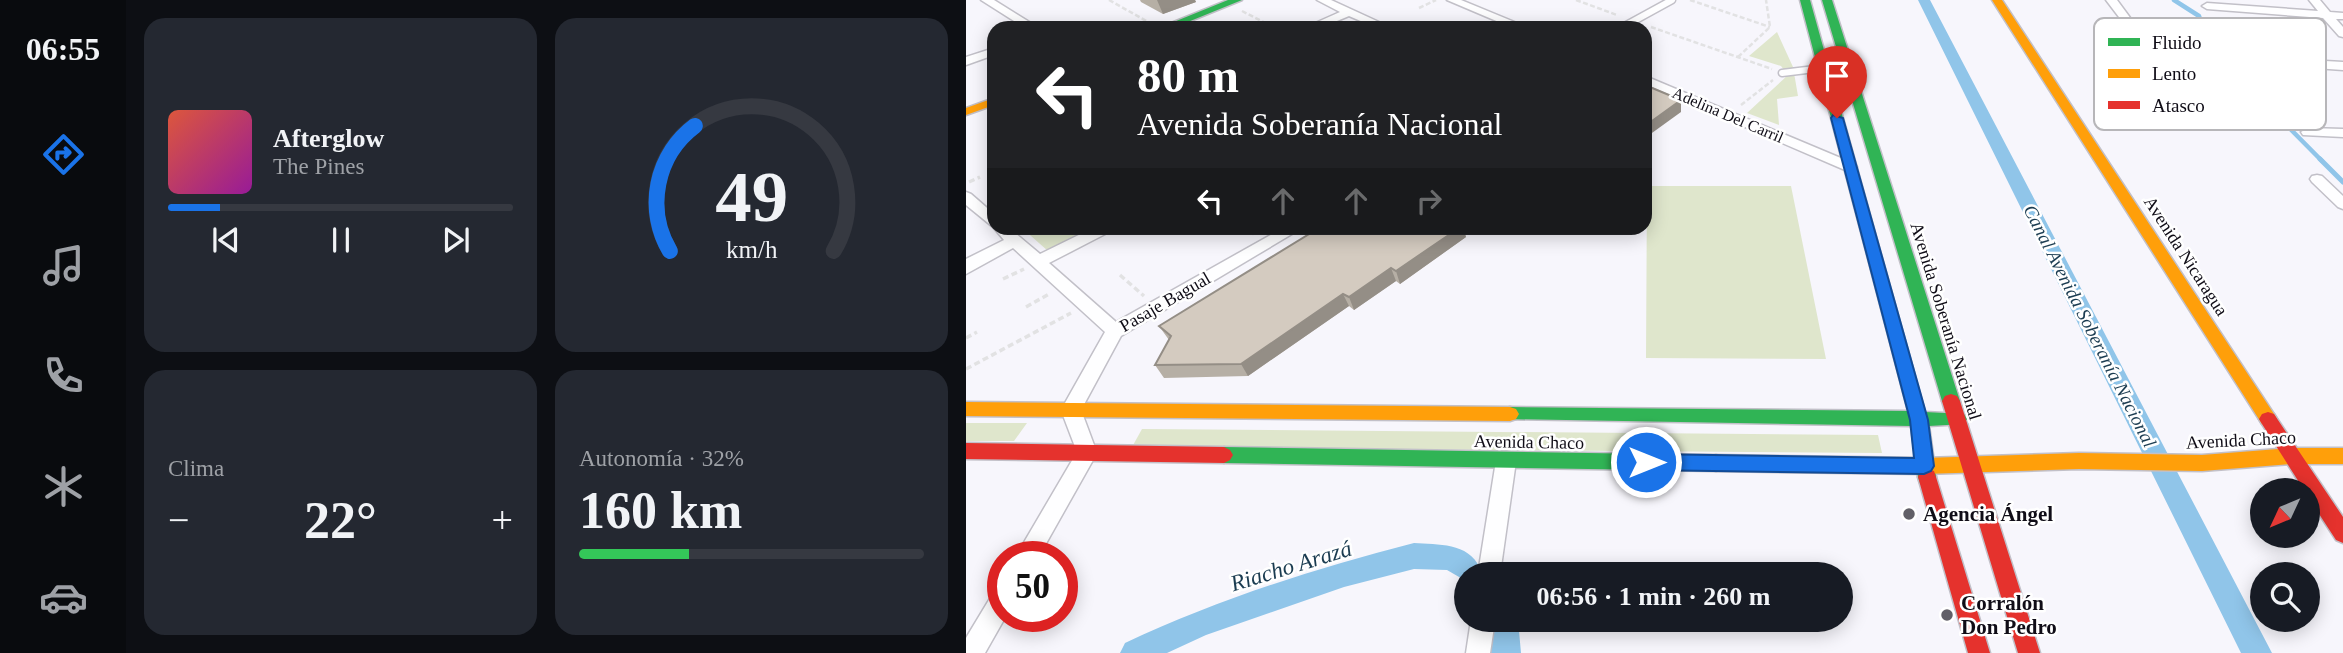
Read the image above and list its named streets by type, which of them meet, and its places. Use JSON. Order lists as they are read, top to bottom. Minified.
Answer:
{"streets":{"main road":["Avenida Nicaragua","Avenida Soberanía Nacional","Avenida Chaco"],"street":["Adelina Del Carril","Pasaje Bagual"]},"crossings":[["Avenida Nicaragua","Avenida Chaco"],["Pasaje Bagual","Avenida Chaco"],["Avenida Soberanía Nacional","Avenida Chaco"]],"water":["Canal Avenida Soberanía Nacional","Riacho Arazá"],"places":["Agencia Ángel","Corralón Don Pedro"],"legend":["Fluido","Lento","Atasco"],"north":"bottom left","page":{"tabs":"06:55","turn":["80 m","Avenida Soberanía Nacional"],"song":["Afterglow","The Pines"],"tile":["Clima",["Autonomía · 32%","160 km"]],"heat":["−","22°","+"],"limit":"50","trip":"06:56 · 1 min · 260 m","gauge":["49","km/h"]}}
